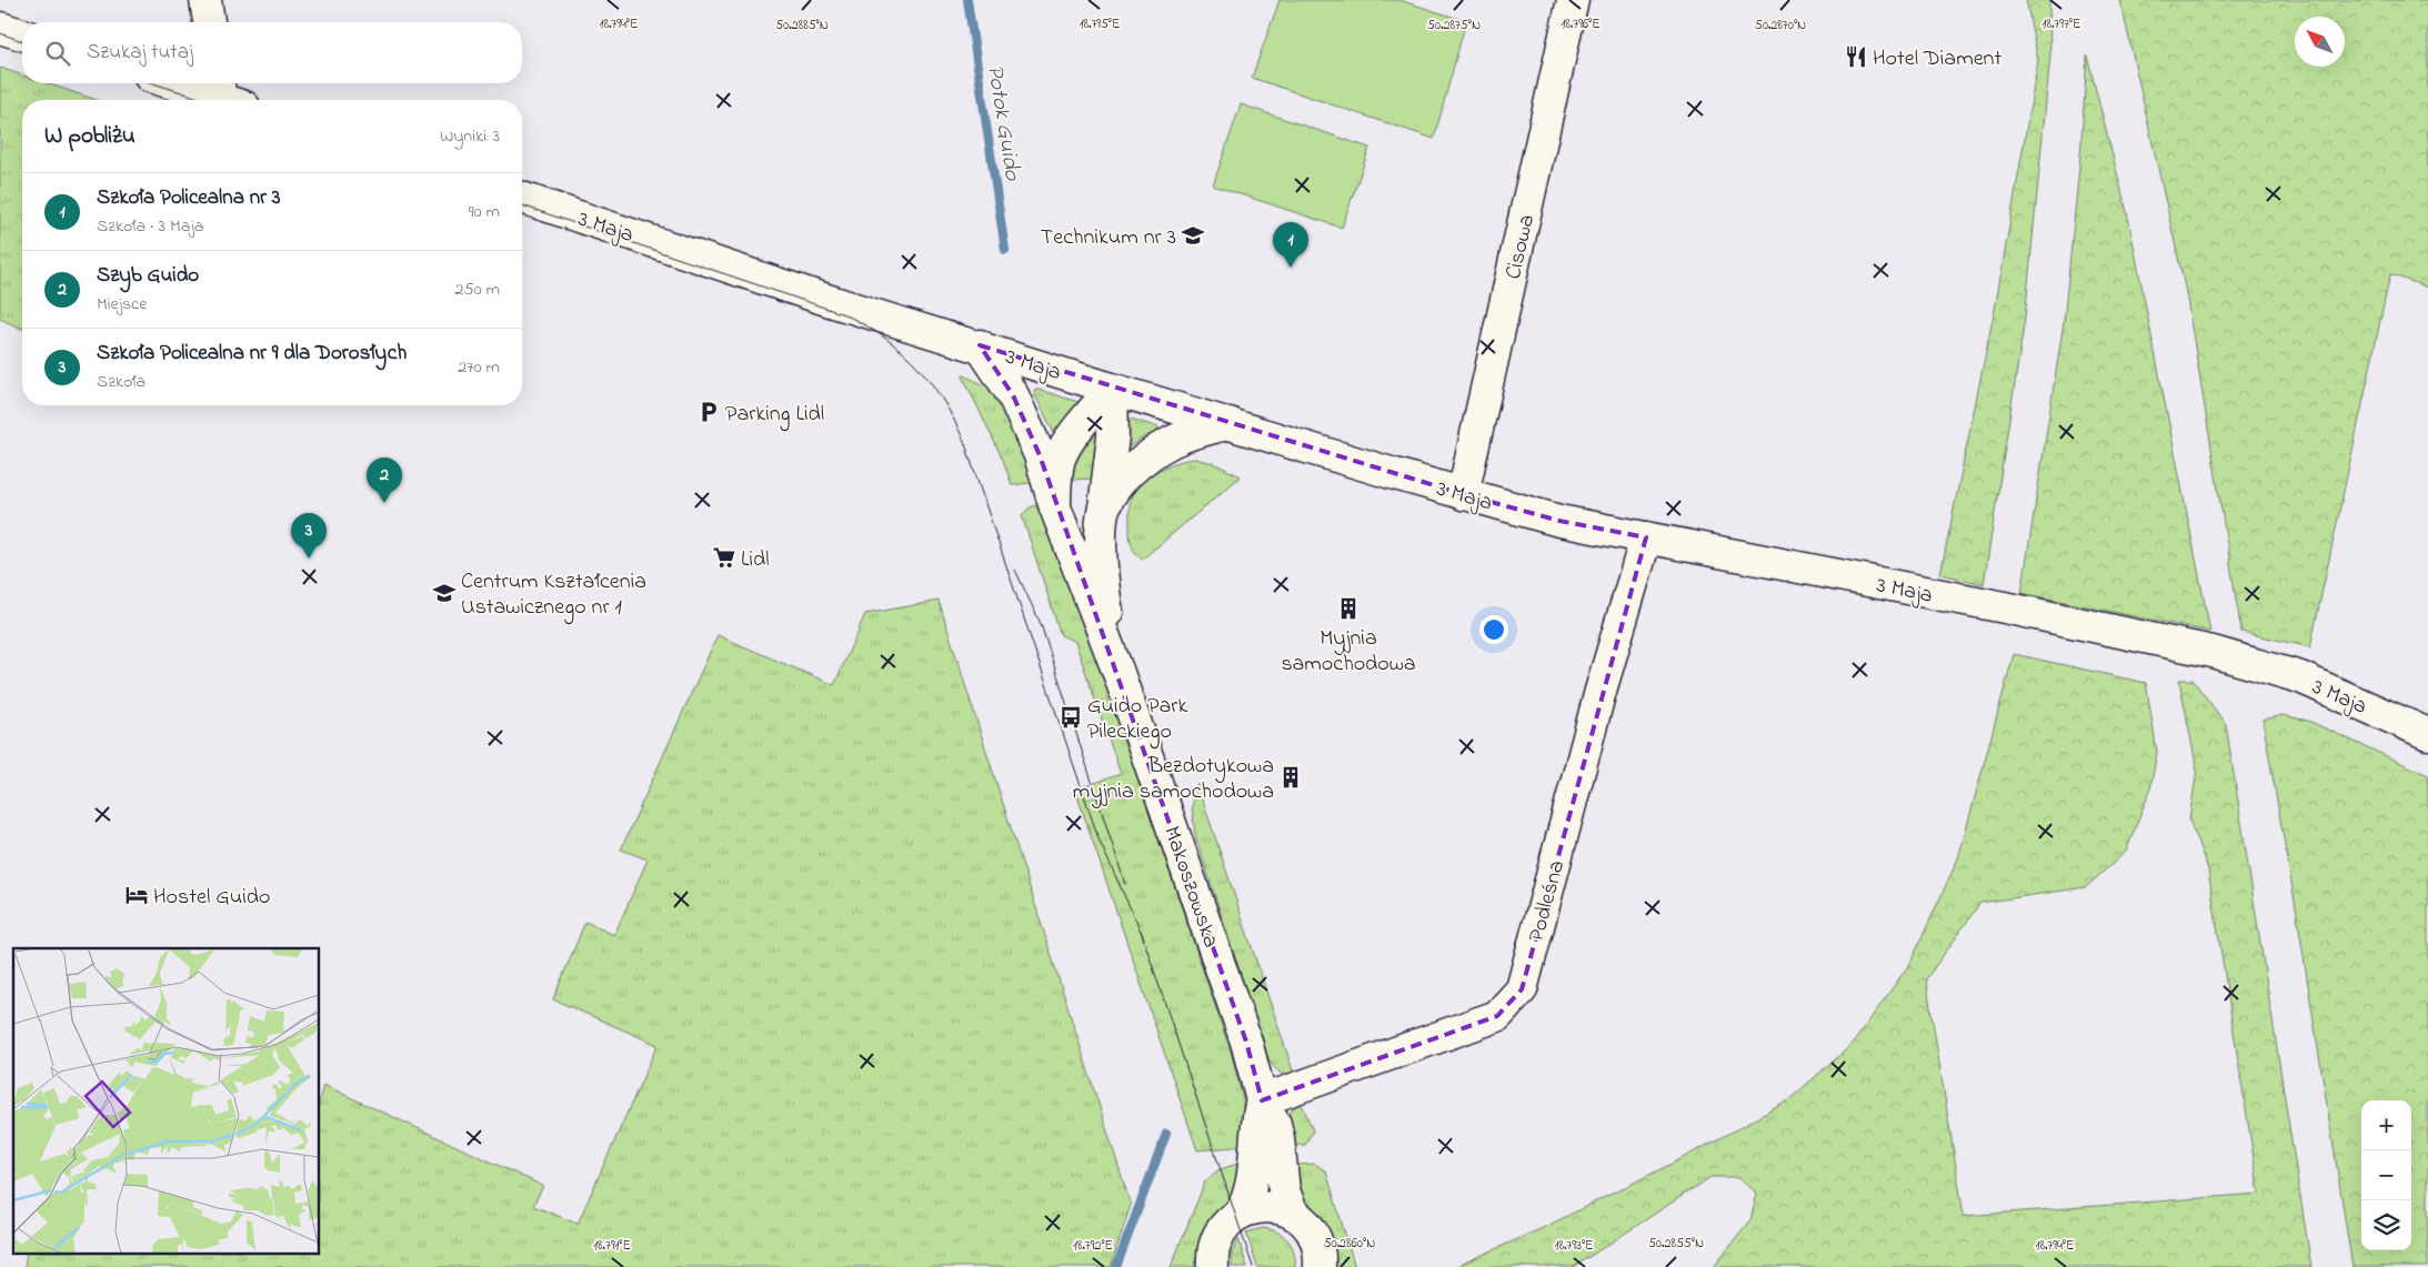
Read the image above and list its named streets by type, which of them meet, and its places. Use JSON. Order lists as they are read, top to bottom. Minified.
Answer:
{"streets":{"main road":["3 Maja","Cisowa","Makoszowska","Podleśna"]},"crossings":[["3 Maja","Cisowa"],["3 Maja","Makoszowska"],["3 Maja","Podleśna"],["Makoszowska","Podleśna"]],"water":["Potok Guido"],"places":{"restaurant":["Hotel Diament"],"school or university":["Technikum nr 3","Centrum Kształcenia Ustawicznego nr 1"],"parking":["Parking Lidl"],"supermarket":["Lidl"],"building":["Myjnia samochodowa","Bezdotykowa myjnia samochodowa"],"bus stop":["Guido Park Pileckiego"],"hotel":["Hostel Guido"]},"north":"top left","page":{"search":"Szukaj tutaj","heading":["W pobliżu","Wyniki: 3"],"list":[{"mark":"1","name":"Szkoła Policealna nr 3","note":"Szkoła · 3 Maja","value":"90 m"},{"mark":"2","name":"Szyb Guido","note":"Miejsce","value":"250 m"},{"mark":"3","name":"Szkoła Policealna nr 9 dla Dorosłych","note":"Szkoła","value":"270 m"}],"pins":["1","2","3"],"map_buttons":["+","−"]},"coordinates":["18.795°E","18.794°E","18.796°E","18.797°E","50.2885°N","50.2875°N","50.2870°N","50.2860°N","50.2855°N","18.791°E","18.792°E","18.793°E"]}
